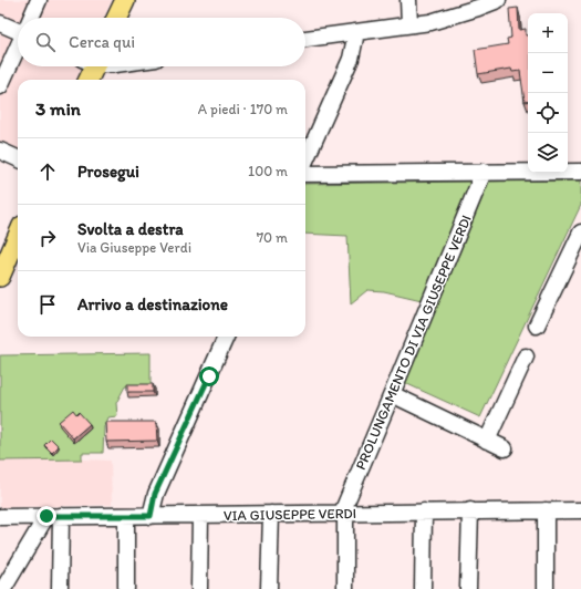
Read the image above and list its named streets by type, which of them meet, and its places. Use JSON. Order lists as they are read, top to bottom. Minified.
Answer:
{"streets":{"street":["PROLUNGAMENTO DI VIA GIUSEPPE VERDI","VIA GIUSEPPE VERDI"]},"crossings":[["PROLUNGAMENTO DI VIA GIUSEPPE VERDI","VIA GIUSEPPE VERDI"]],"page":{"map_buttons":["+","−"],"search":"Cerca qui","heading":["3 min","A piedi · 170 m"],"list":[["Prosegui","100 m"],["Svolta a destra","Via Giuseppe Verdi","70 m"],"Arrivo a destinazione"]}}
